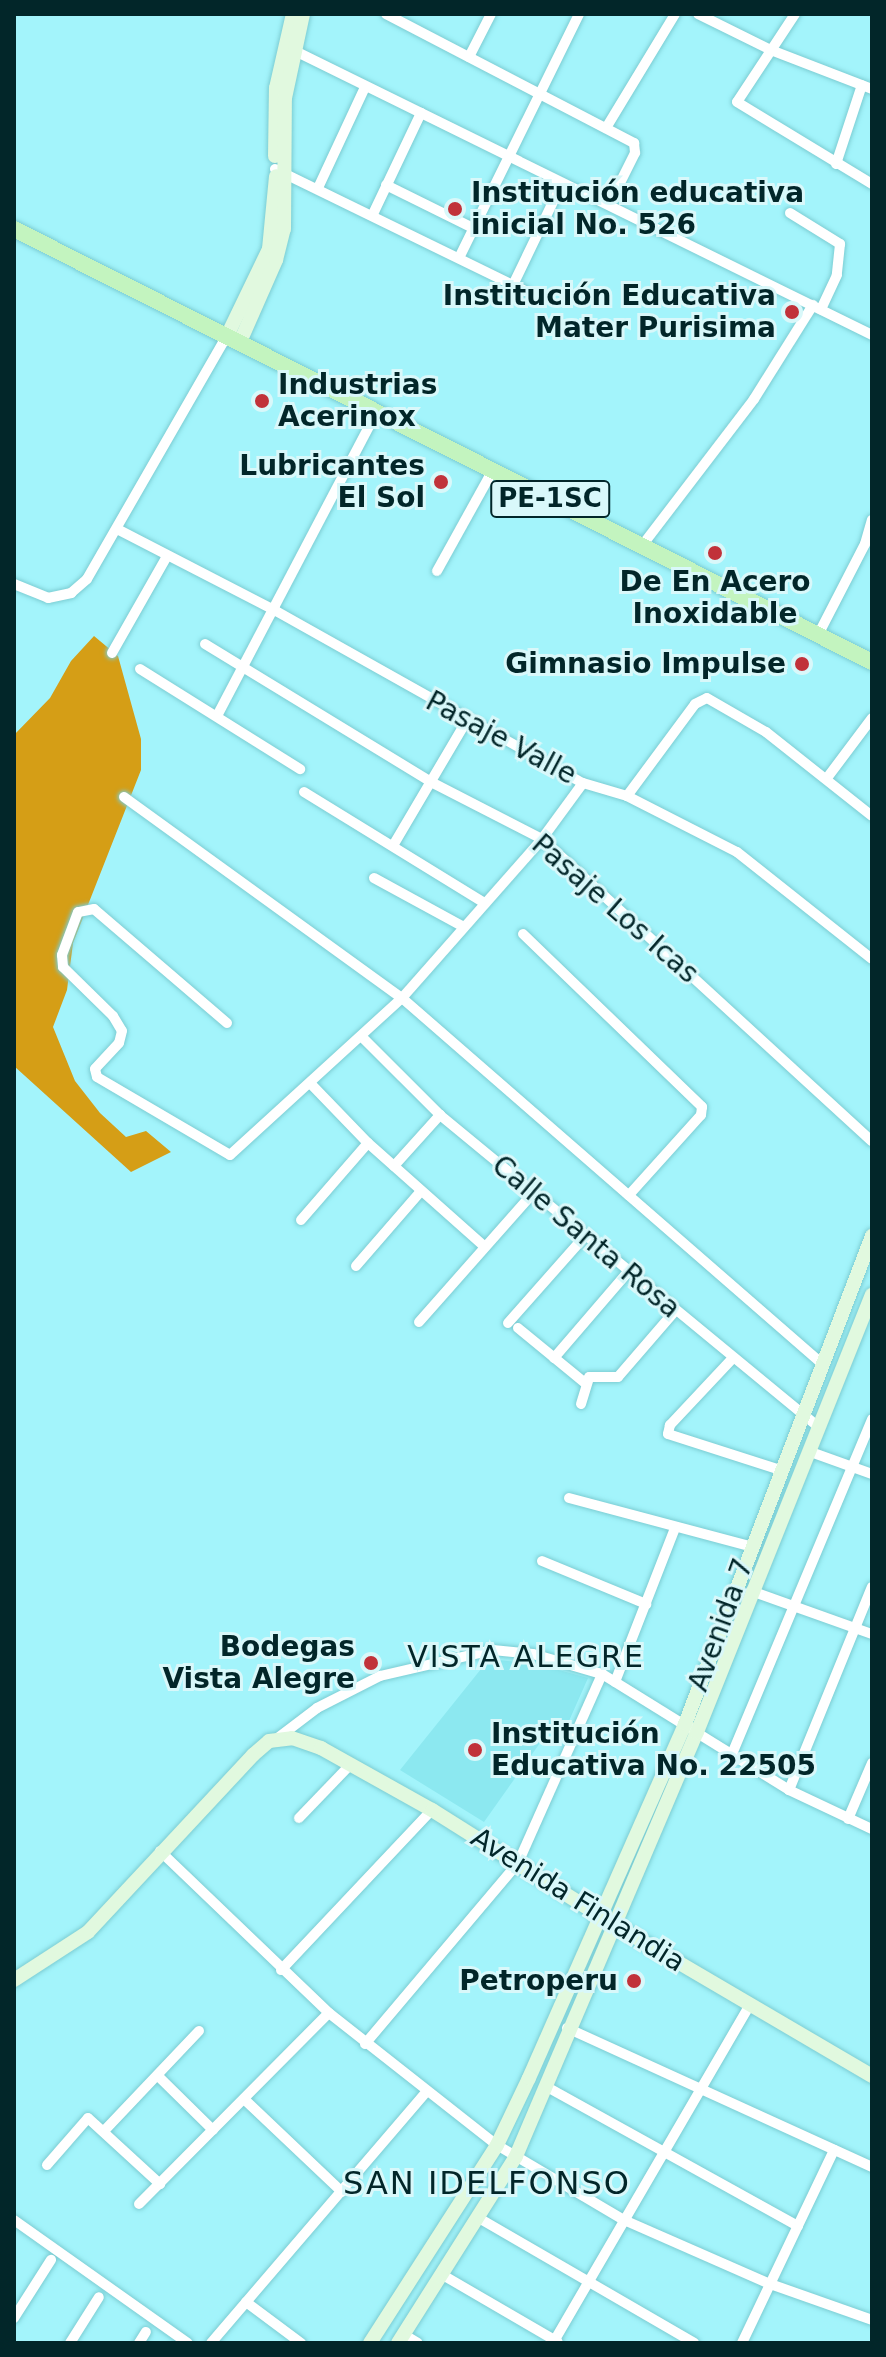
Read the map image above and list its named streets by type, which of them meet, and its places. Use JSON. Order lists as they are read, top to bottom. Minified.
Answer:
{"streets":{"main road":["PE-1SC"],"street":["Pasaje Valle","Pasaje Los Icas","Calle Santa Rosa","Avenida 7","Avenida Finlandia"]},"crossings":[["Calle Santa Rosa","Avenida 7"],["Avenida 7","Avenida Finlandia"]],"districts":["VISTA ALEGRE","SAN IDELFONSO"],"places":["Institución educativa inicial No. 526","Institución Educativa Mater Purisima","Industrias Acerinox","Lubricantes El Sol","De En Acero Inoxidable","Gimnasio Impulse","Bodegas Vista Alegre","Institución Educativa No. 22505","Petroperu"]}
